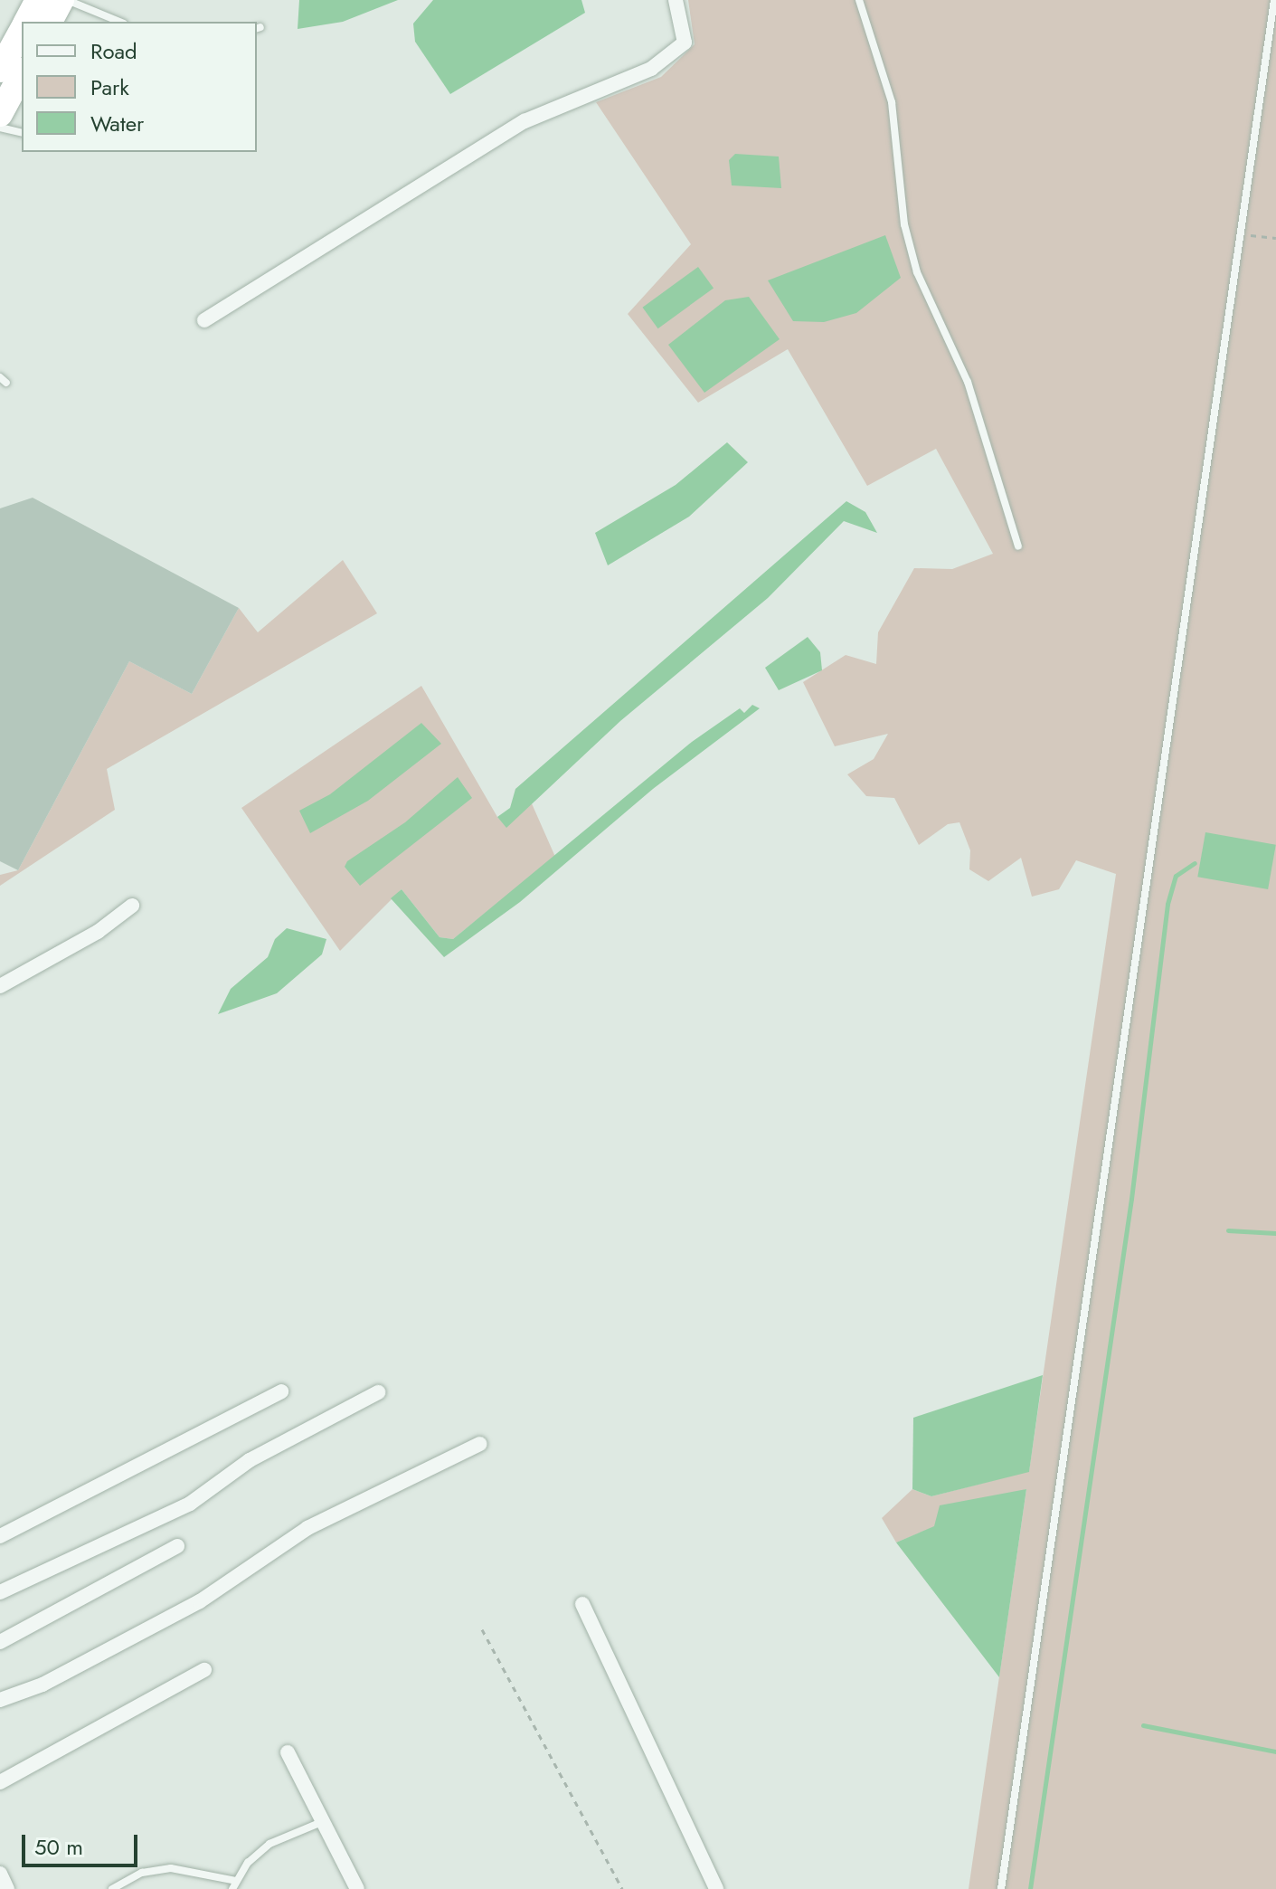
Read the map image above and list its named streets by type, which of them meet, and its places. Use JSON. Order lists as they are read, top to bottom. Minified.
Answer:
{"legend":["Road","Park","Water"],"scale_bar":"50 m"}
